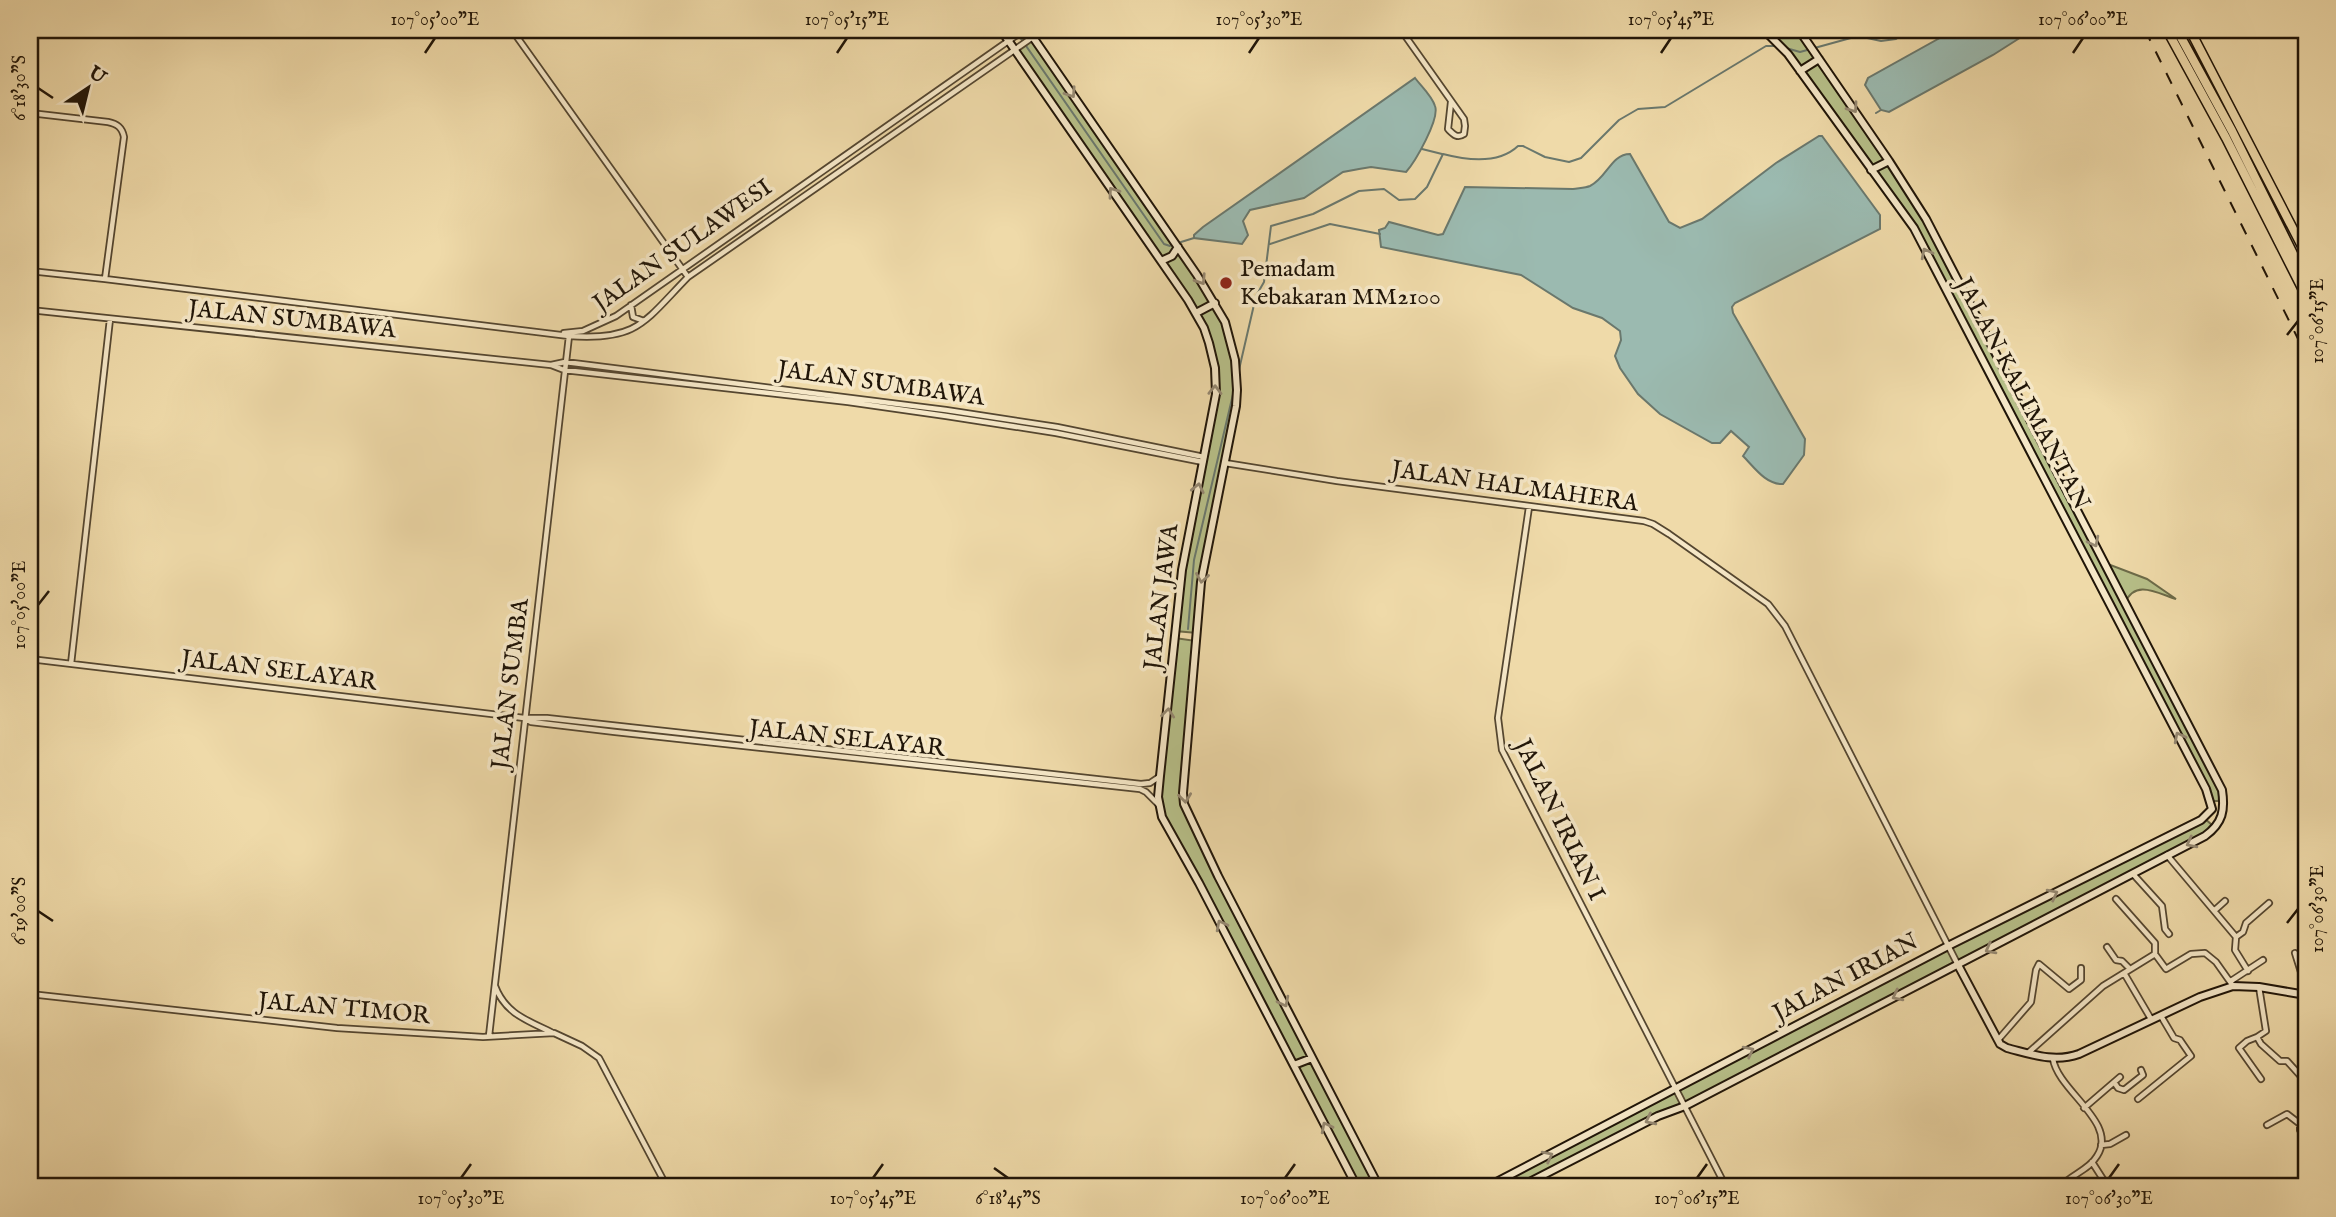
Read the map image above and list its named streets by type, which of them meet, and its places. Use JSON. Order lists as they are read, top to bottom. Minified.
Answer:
{"streets":{"street":["JALAN SULAWESI","JALAN SUMBAWA","JALAN KALIMANTAN","JALAN HALMAHERA","JALAN JAWA","JALAN SELAYAR","JALAN SUMBA","JALAN IRIAN I","JALAN IRIAN","JALAN TIMOR"]},"crossings":[["JALAN SULAWESI","JALAN JAWA"],["JALAN SULAWESI","JALAN SUMBA"],["JALAN SUMBAWA","JALAN JAWA"],["JALAN SUMBAWA","JALAN SUMBA"],["JALAN HALMAHERA","JALAN JAWA"],["JALAN HALMAHERA","JALAN IRIAN I"],["JALAN HALMAHERA","JALAN IRIAN"],["JALAN JAWA","JALAN SELAYAR"],["JALAN SELAYAR","JALAN SUMBA"],["JALAN SUMBA","JALAN TIMOR"],["JALAN IRIAN I","JALAN IRIAN"]],"places":["Pemadam Kebakaran MM2100"],"north":"top right","coordinates":["107°05'00\"E","107°05'15\"E","107°05'30\"E","107°05'45\"E","107°06'00\"E","6°18'30\"S","107°06'15\"E","107°06'30\"E","6°19'00\"S","6°18'45\"S"]}
